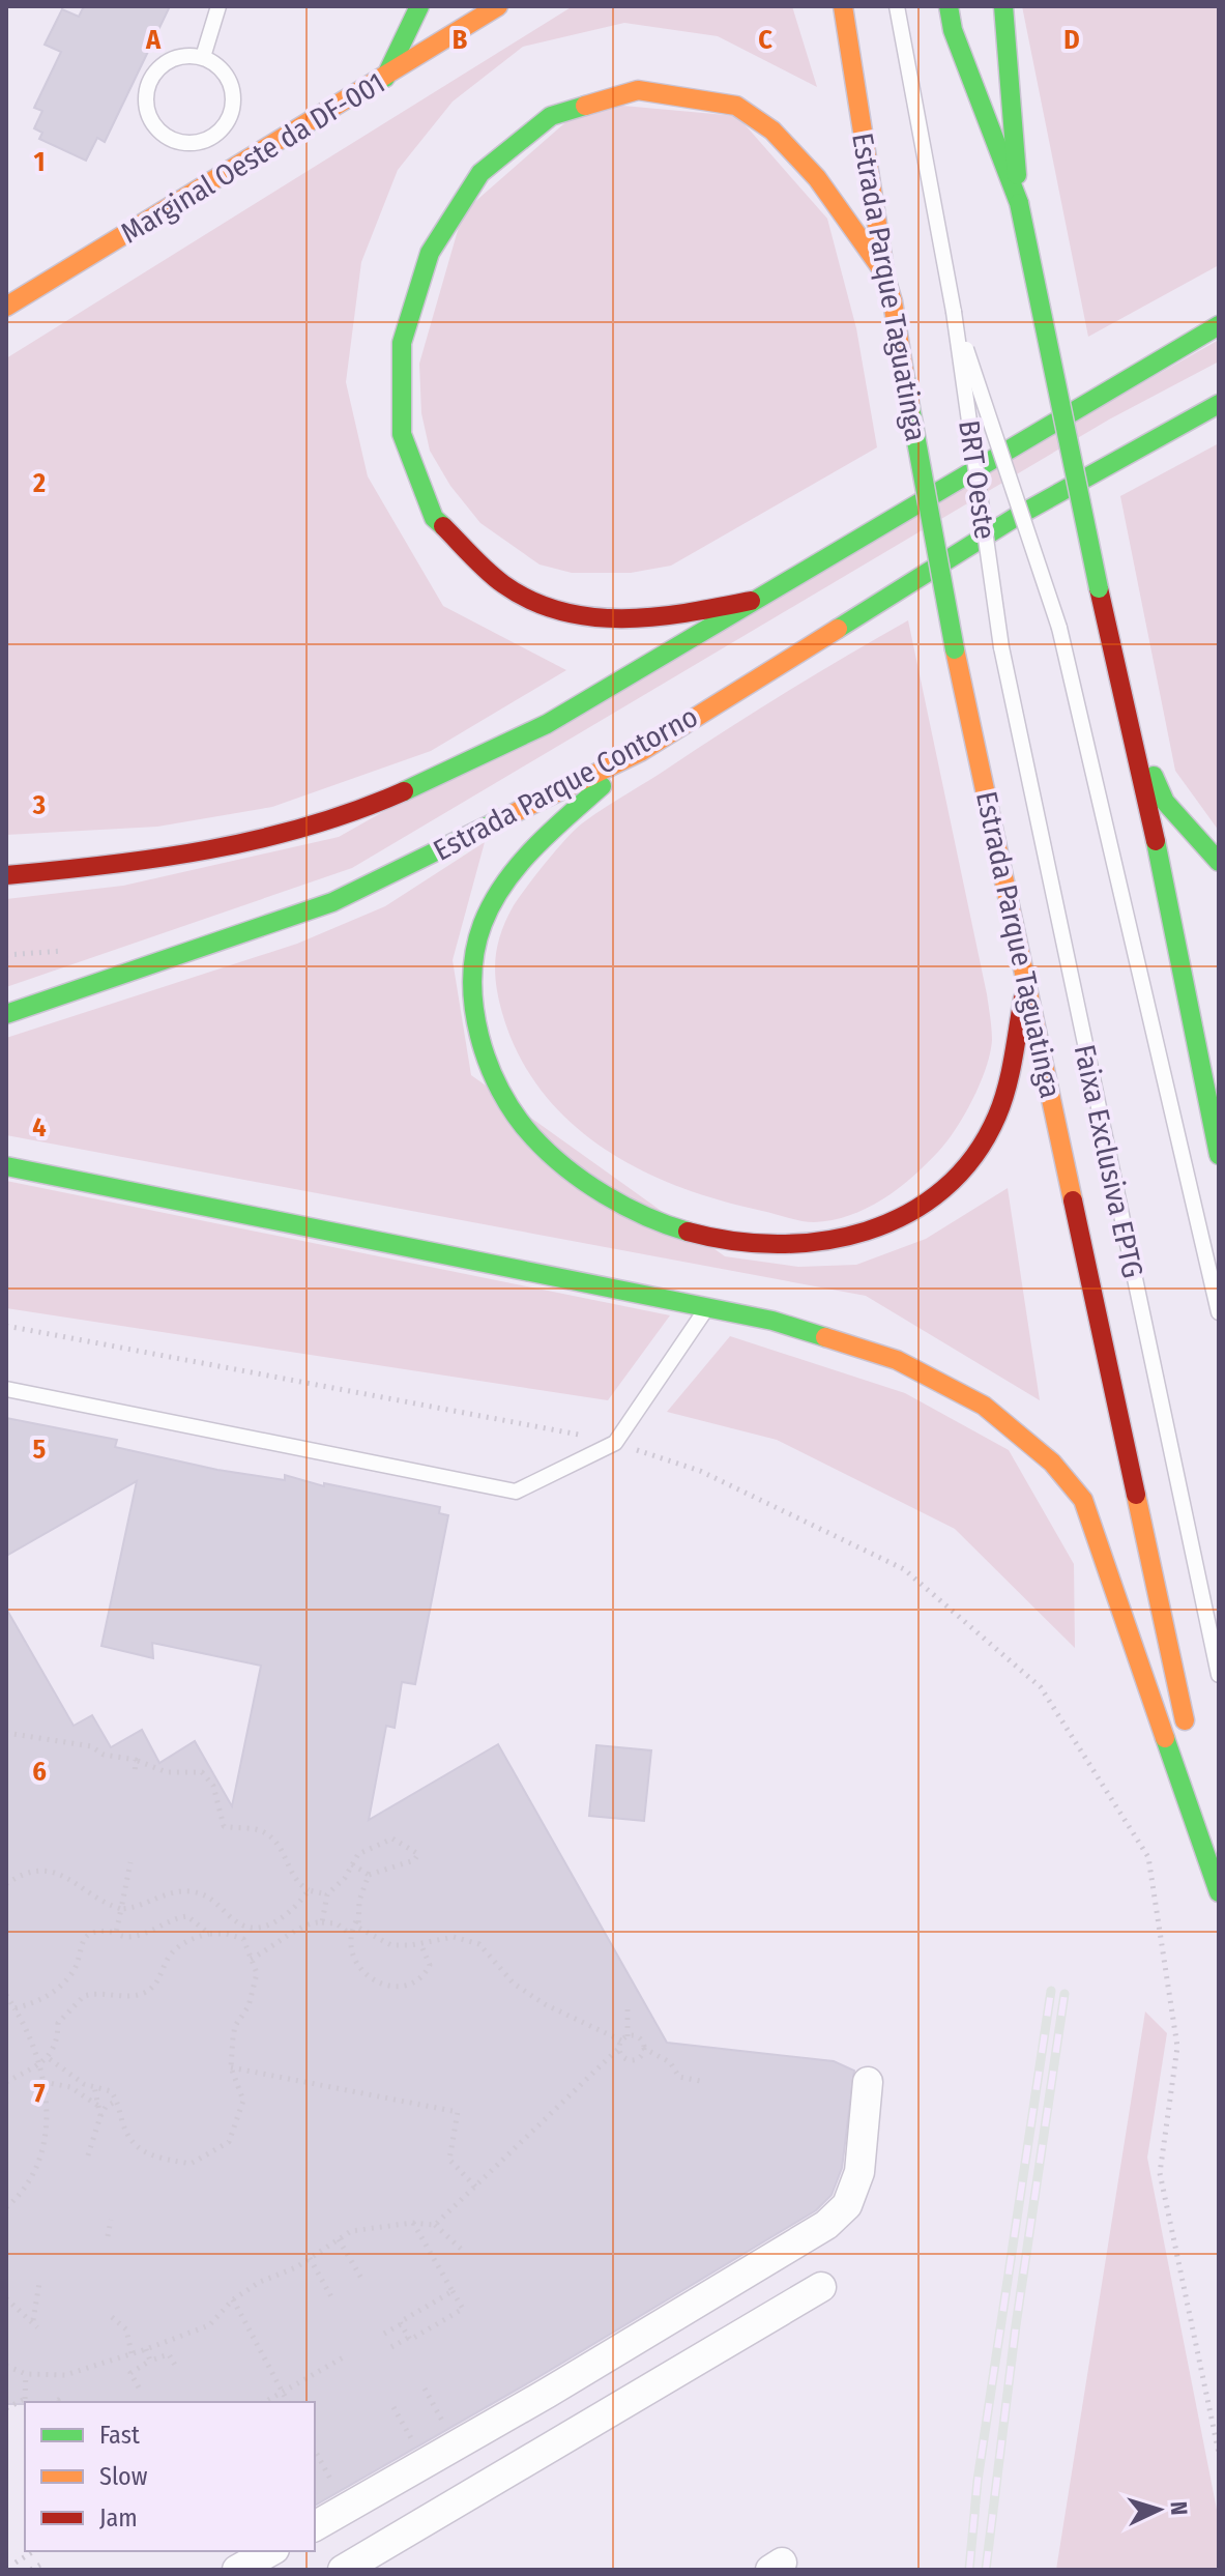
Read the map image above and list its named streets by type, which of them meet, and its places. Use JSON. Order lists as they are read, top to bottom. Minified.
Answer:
{"streets":{"main road":["Marginal Oeste da DF-001","Estrada Parque Taguatinga","Estrada Parque Contorno"],"lane":["BRT Oeste","Faixa Exclusiva EPTG"]},"crossings":[["BRT Oeste","Faixa Exclusiva EPTG"]],"legend":["Fast","Slow","Jam"],"north":"right","grid":{"columns":["A","B","C","D"],"rows":["1","2","3","4","5","6","7"]}}
